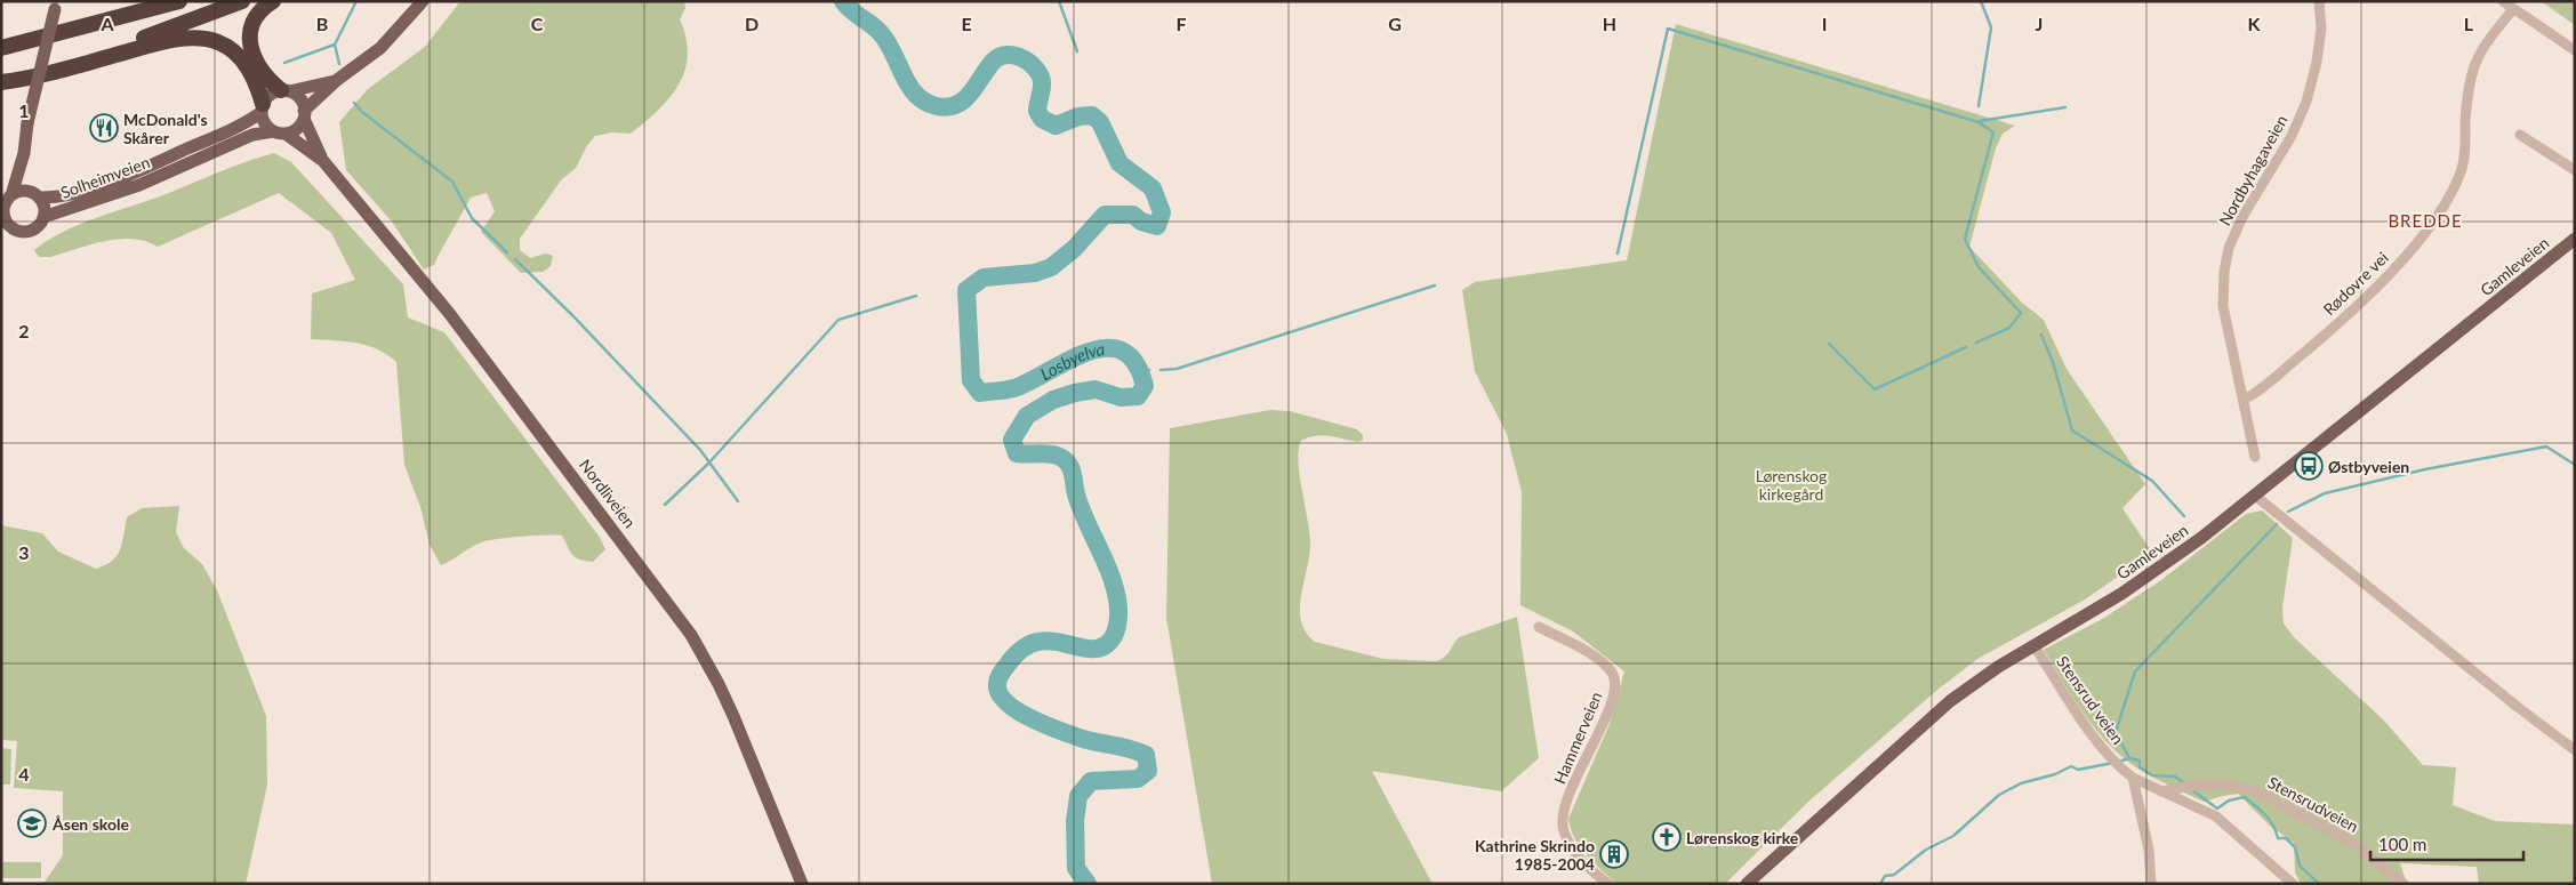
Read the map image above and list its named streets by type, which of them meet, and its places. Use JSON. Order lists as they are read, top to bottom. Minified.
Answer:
{"streets":{"main road":["Solheimveien","Gamleveien","Nordliveien"],"street":["Nordbyhagaveien","Rødovre vei","Stensrud veien","Hammerveien","Stensrudveien"]},"crossings":[["Nordbyhagaveien","Rødovre vei"],["Solheimveien","Nordliveien"],["Gamleveien","Stensrud veien"],["Stensrud veien","Stensrudveien"]],"districts":["BREDDE"],"water":["Losbyelva"],"parks":["Lørenskog kirkegård"],"places":{"restaurant":["McDonald's Skårer"],"bus stop":["Østbyveien"],"school or university":["Åsen skole"],"church":["Lørenskog kirke"],"building":["Kathrine Skrindo 1985-2004"]},"scale_bar":"100 m","grid":{"columns":["A","B","C","D","E","F","G","H","I","J","K","L"],"rows":["1","2","3","4"]}}
